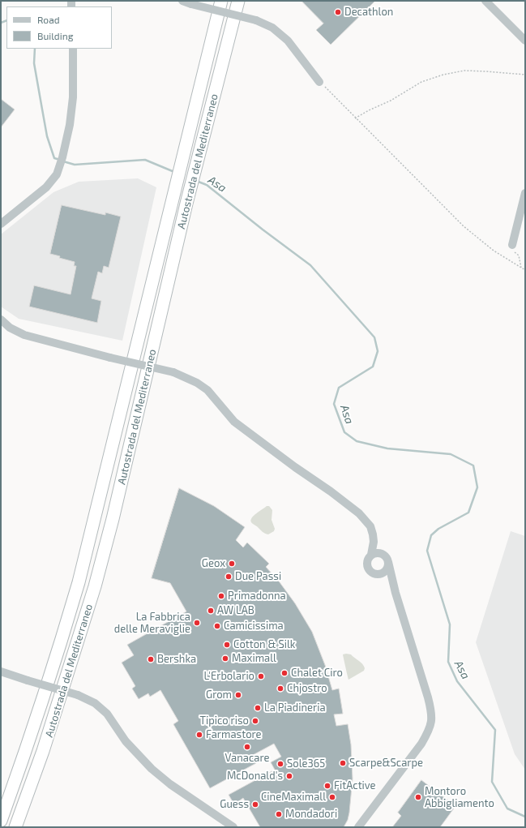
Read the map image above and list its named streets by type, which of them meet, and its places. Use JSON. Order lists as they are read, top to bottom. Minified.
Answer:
{"streets":{"highway":["Autostrada del Mediterraneo"]},"water":["Asa"],"places":["Decathlon","Geox","Due Passi","Primadonna","AW LAB","La Fabbrica delle Meraviglie","Camicissima","Cotton & Silk","Maximall","Bershka","Chalet Ciro","L'Erbolario","Chjostro","Grom","La Piadineria","Tipico riso","Farmastore","Vanacare","Scarpe&Scarpe","Sole365","McDonald's","FitActive","CineMaximall","Montoro Abbigliamento","Guess","Mondadori"],"legend":["Road","Building"]}
